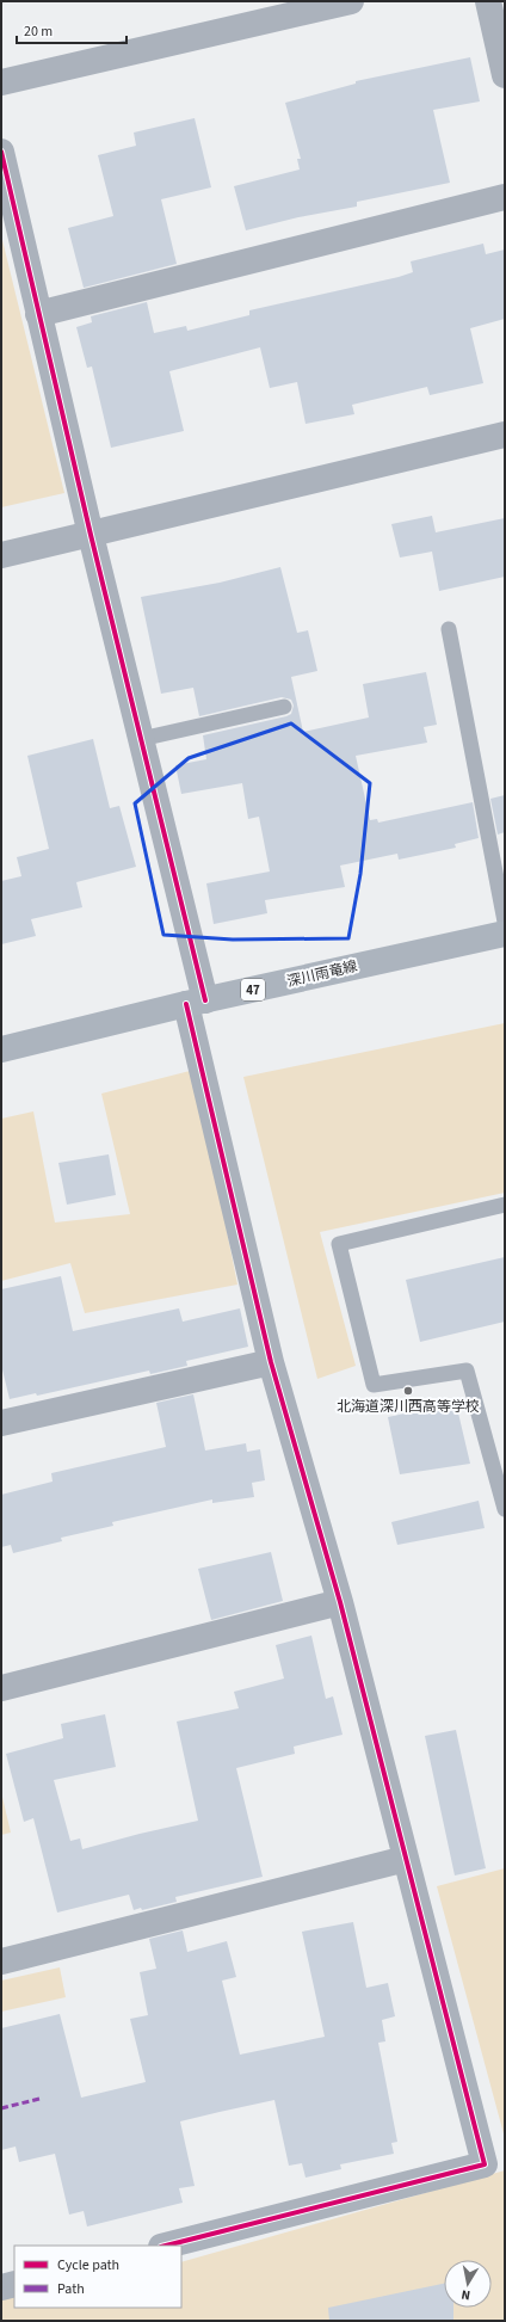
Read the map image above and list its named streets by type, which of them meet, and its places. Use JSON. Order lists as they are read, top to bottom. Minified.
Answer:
{"streets":{"main road":["深川雨竜線","47"]},"places":["北海道深川西高等学校"],"legend":["Cycle path","Path"],"scale_bar":"20 m","north":"bottom"}
